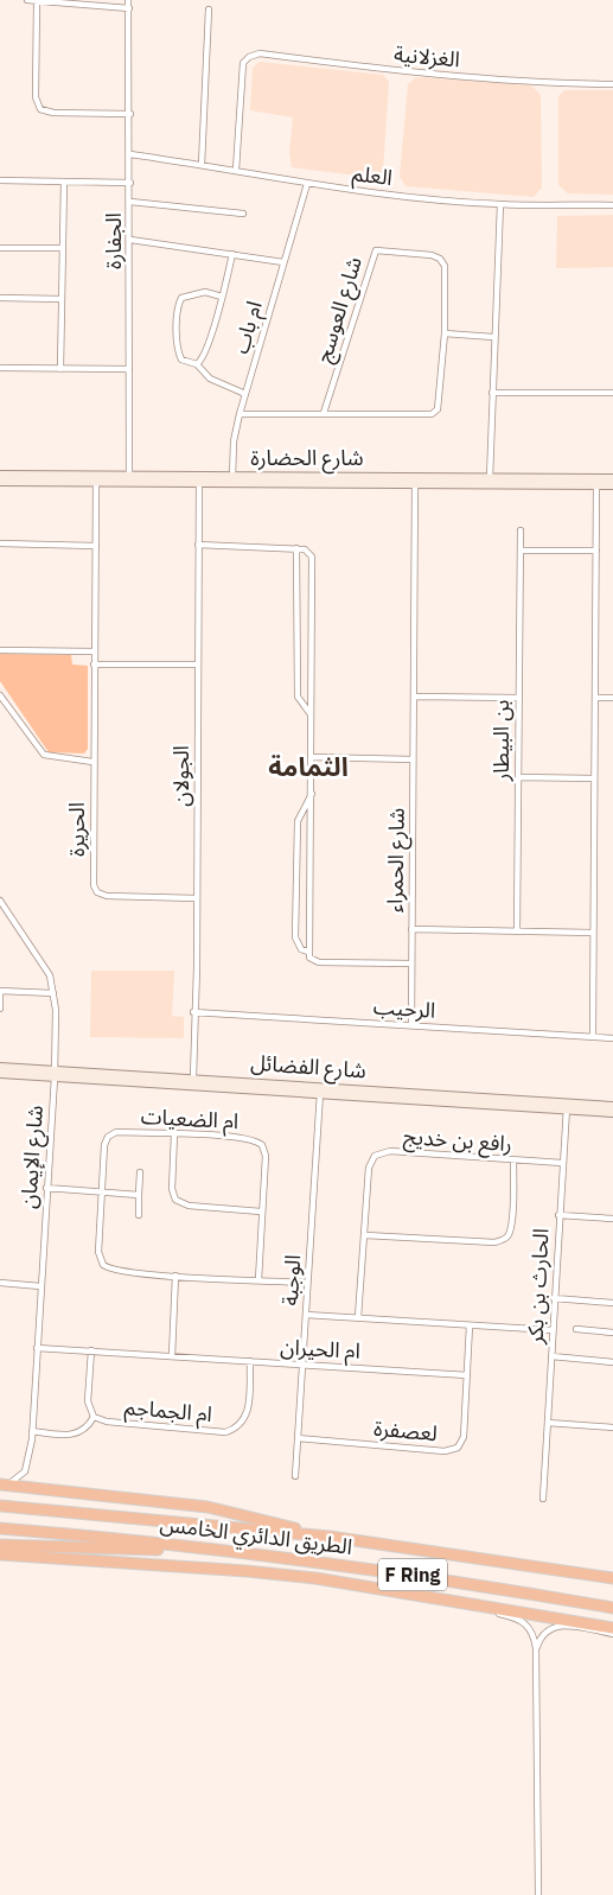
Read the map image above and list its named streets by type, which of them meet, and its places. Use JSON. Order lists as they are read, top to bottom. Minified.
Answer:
{"streets":{"highway":["الطريق الدائري الخامس","F Ring"],"street":["الغزلانية","العلم","الجفارة","شارع العوسج","ام باب","شارع الحضارة","بن البيطار","الجولان","الحريرة","شارع الحمراء","الرحيب","شارع الفضائل","ام الضعيات","رافع بن خديج","شارع الإيمان","الوجبة","الحارث بن بكر","ام الحيران","ام الجماجم","لعصفرة"]},"crossings":[["الغزلانية","العلم"],["العلم","الجفارة"],["العلم","ام باب"],["الجفارة","شارع الحضارة"],["شارع العوسج","ام باب"],["ام باب","شارع الحضارة"],["شارع الحضارة","الجولان"],["شارع الحضارة","الحريرة"],["شارع الحضارة","شارع الحمراء"],["الجولان","الحريرة"],["الجولان","الرحيب"],["الجولان","شارع الفضائل"],["شارع الحمراء","الرحيب"],["شارع الفضائل","شارع الإيمان"],["شارع الفضائل","الوجبة"],["ام الضعيات","الوجبة"],["رافع بن خديج","الحارث بن بكر"],["شارع الإيمان","ام الحيران"],["الوجبة","ام الحيران"],["الوجبة","لعصفرة"],["ام الحيران","ام الجماجم"],["ام الحيران","لعصفرة"]],"districts":["الثمامة"]}
